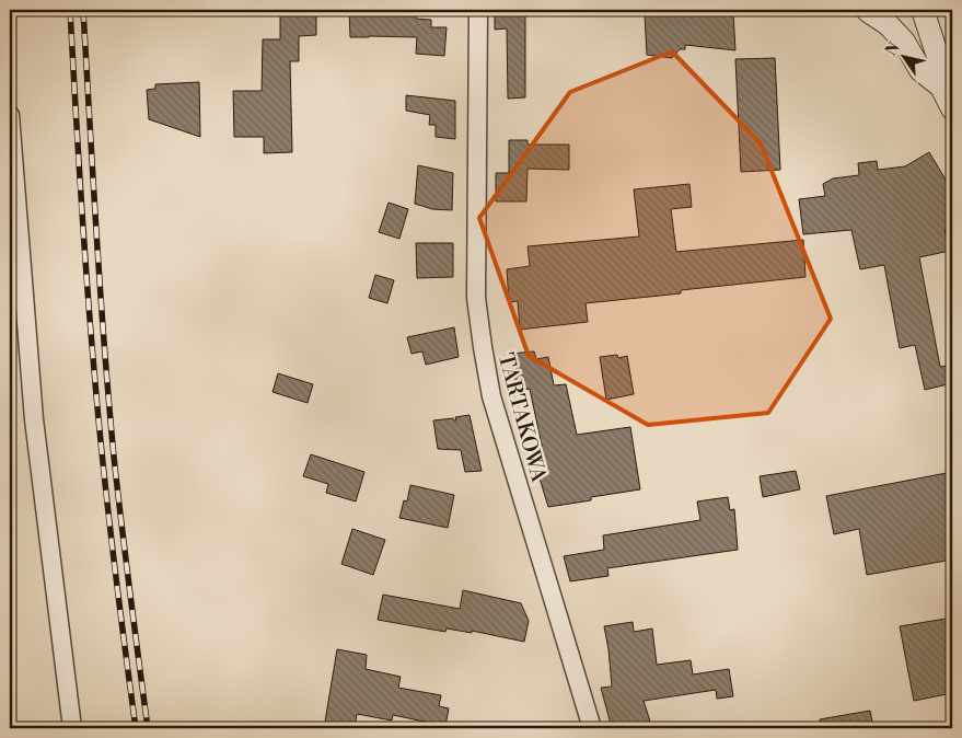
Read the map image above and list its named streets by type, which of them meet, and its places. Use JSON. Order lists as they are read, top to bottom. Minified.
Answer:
{"streets":{"street":["TARTAKOWA"]},"north":"top left"}
